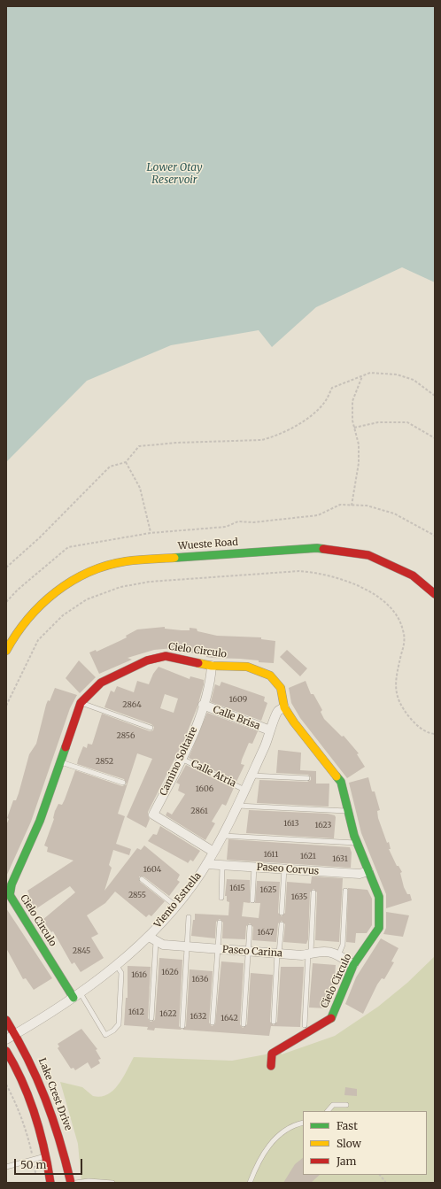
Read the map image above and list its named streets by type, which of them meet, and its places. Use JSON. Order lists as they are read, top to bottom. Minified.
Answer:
{"streets":{"street":["Wueste Road","Cielo Circulo","Calle Brisa","Camino Soltaire","Paseo Corvus","Viento Estrella","Paseo Carina","Lake Crest Drive"],"lane":["Calle Atria"]},"crossings":[["Cielo Circulo","Camino Soltaire"],["Cielo Circulo","Paseo Corvus"],["Cielo Circulo","Viento Estrella"],["Cielo Circulo","Paseo Carina"],["Calle Brisa","Camino Soltaire"],["Calle Brisa","Viento Estrella"],["Camino Soltaire","Calle Atria"],["Camino Soltaire","Viento Estrella"],["Calle Atria","Viento Estrella"],["Paseo Corvus","Viento Estrella"],["Viento Estrella","Paseo Carina"],["Viento Estrella","Lake Crest Drive"]],"water":["Lower Otay Reservoir"],"house_numbers":["1609","2864","2856","2852","1606","2861","1613","1623","1611","1621","1631","1604","1615","1625","2855","1635","1647","2845","1626","1616","1636","1612","1622","1632","1642"],"legend":["Fast","Slow","Jam"],"scale_bar":"50 m"}
